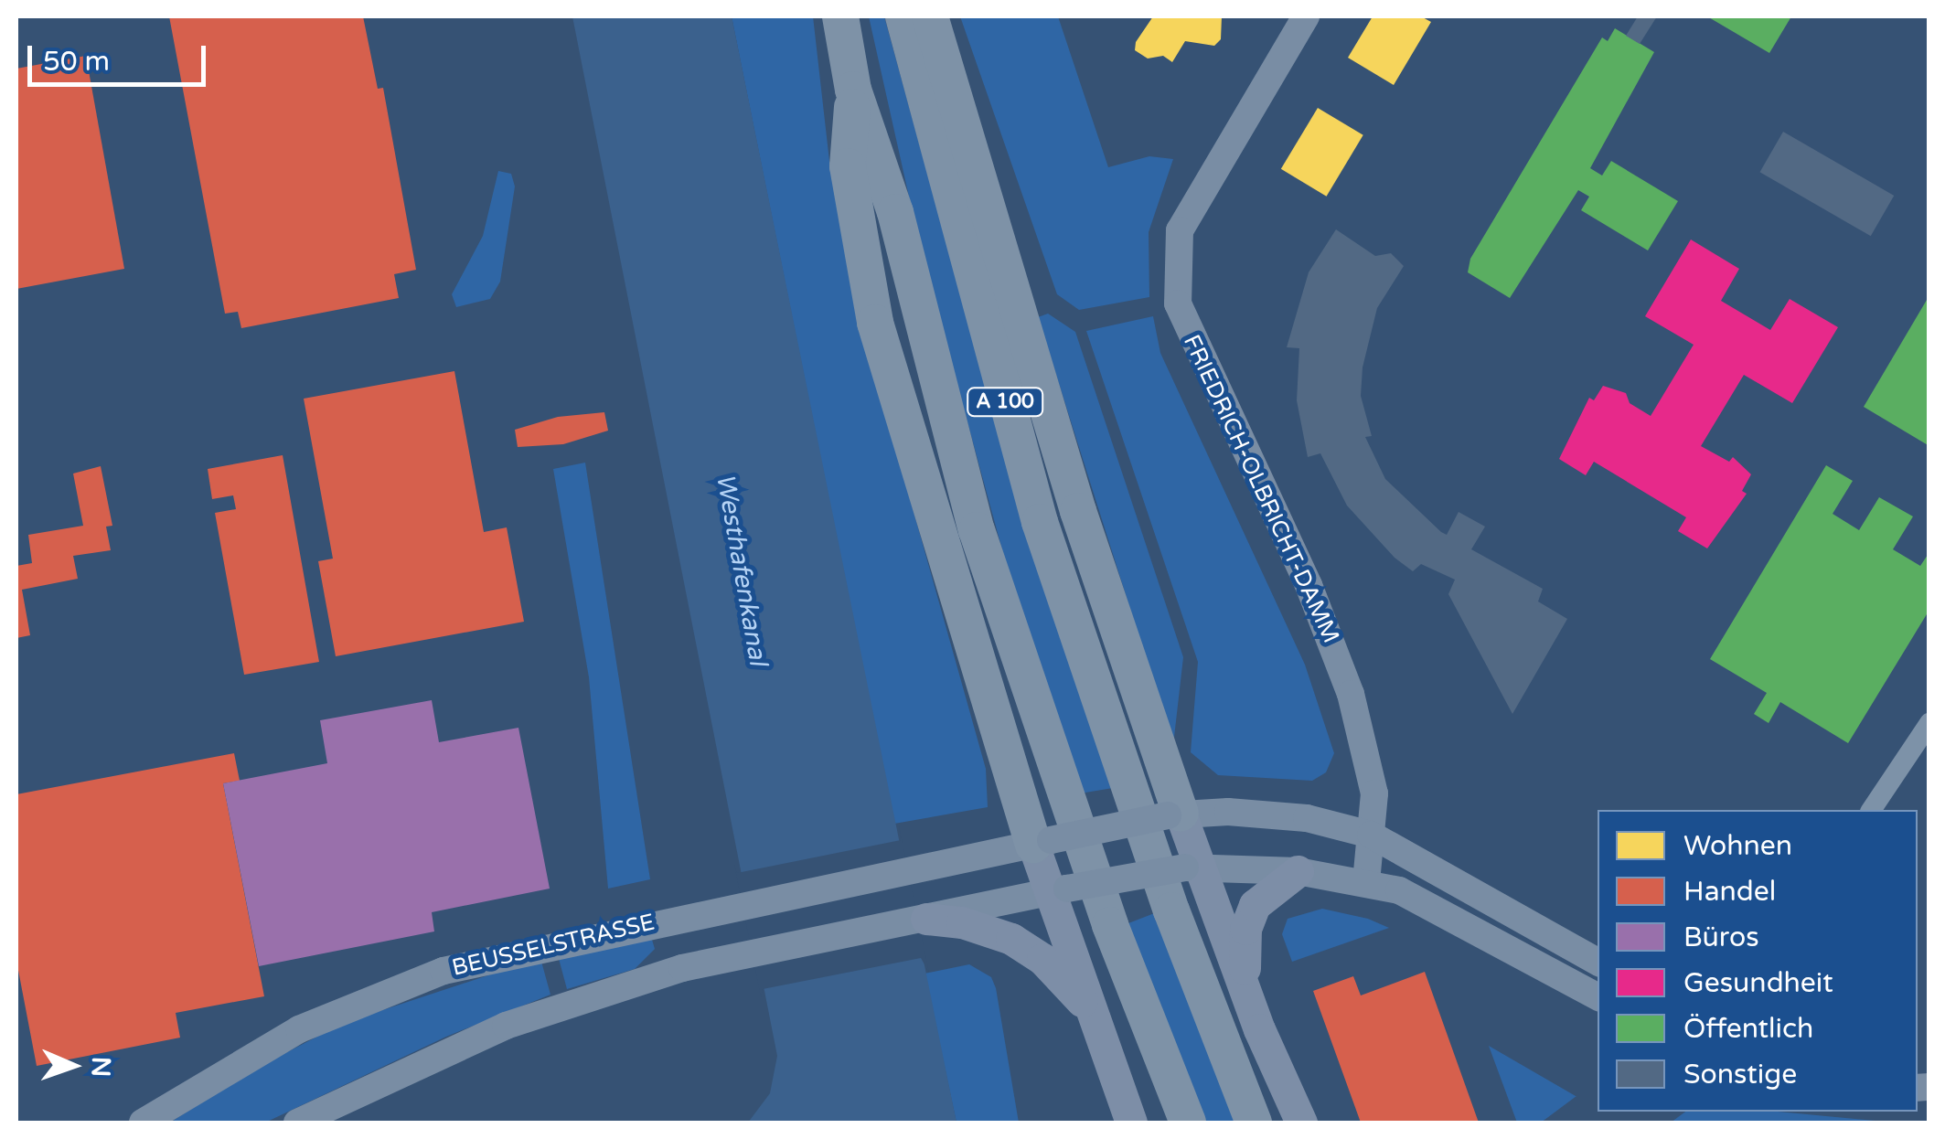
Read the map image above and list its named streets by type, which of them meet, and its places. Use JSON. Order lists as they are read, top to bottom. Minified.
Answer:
{"streets":{"highway":["A 100"],"main road":["FRIEDRICH-OLBRICHT-DAMM","BEUSSELSTRASSE"]},"crossings":[["FRIEDRICH-OLBRICHT-DAMM","BEUSSELSTRASSE"]],"water":["Westhafenkanal"],"legend":["Wohnen","Handel","Büros","Gesundheit","Öffentlich","Sonstige"],"scale_bar":"50 m","north":"right"}
